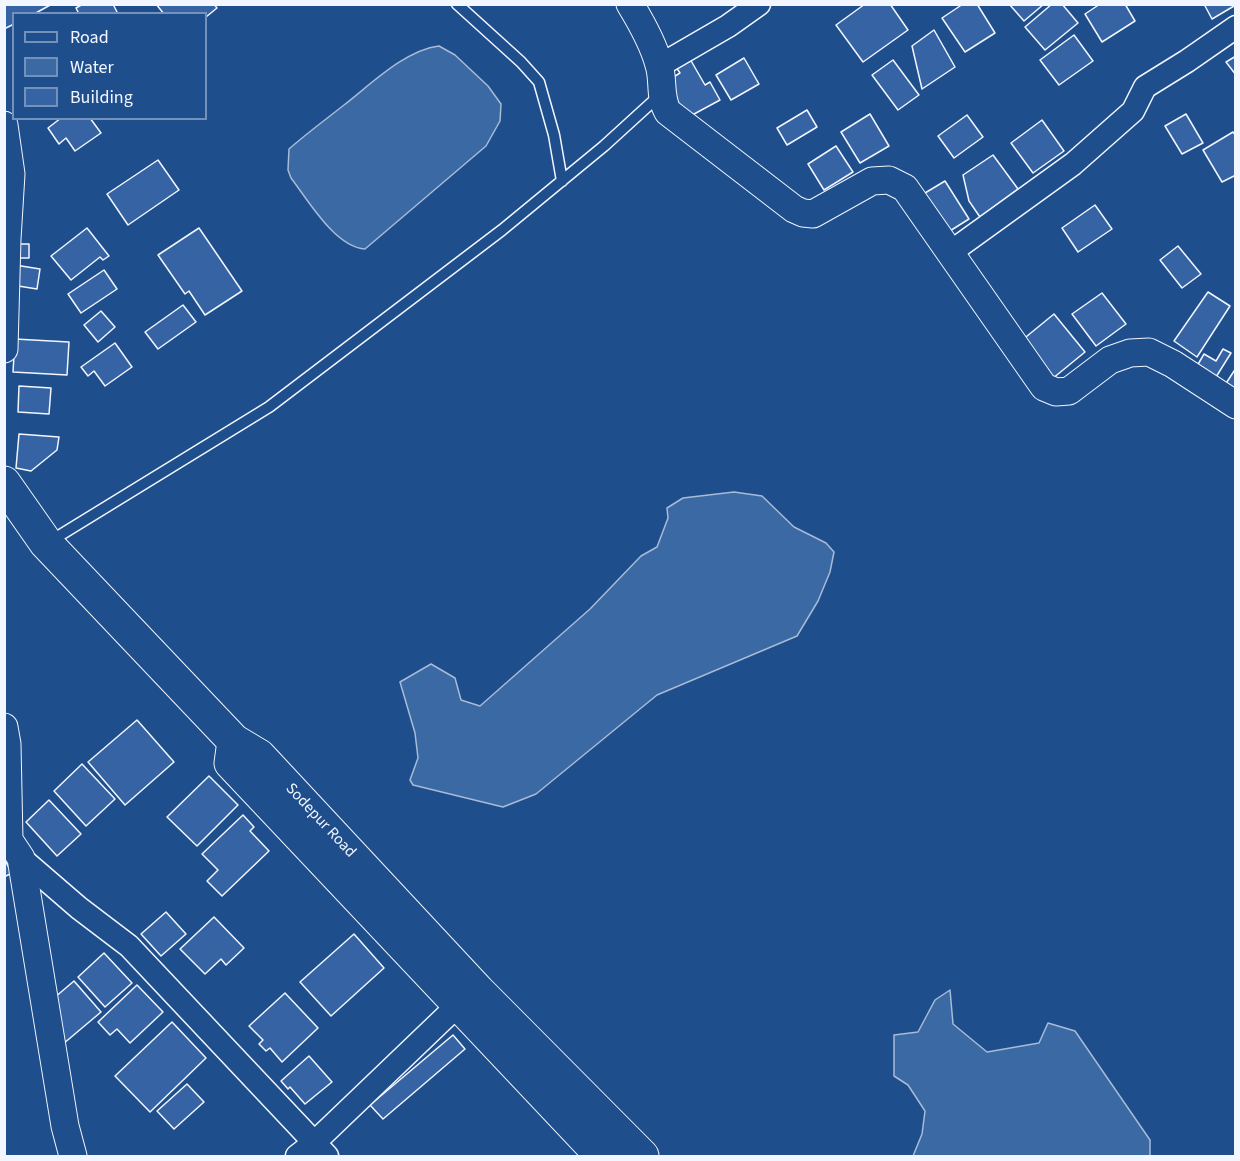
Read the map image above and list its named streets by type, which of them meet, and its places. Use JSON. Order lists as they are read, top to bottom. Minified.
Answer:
{"streets":{"main road":["Sodepur Road"]},"legend":["Road","Water","Building"]}
